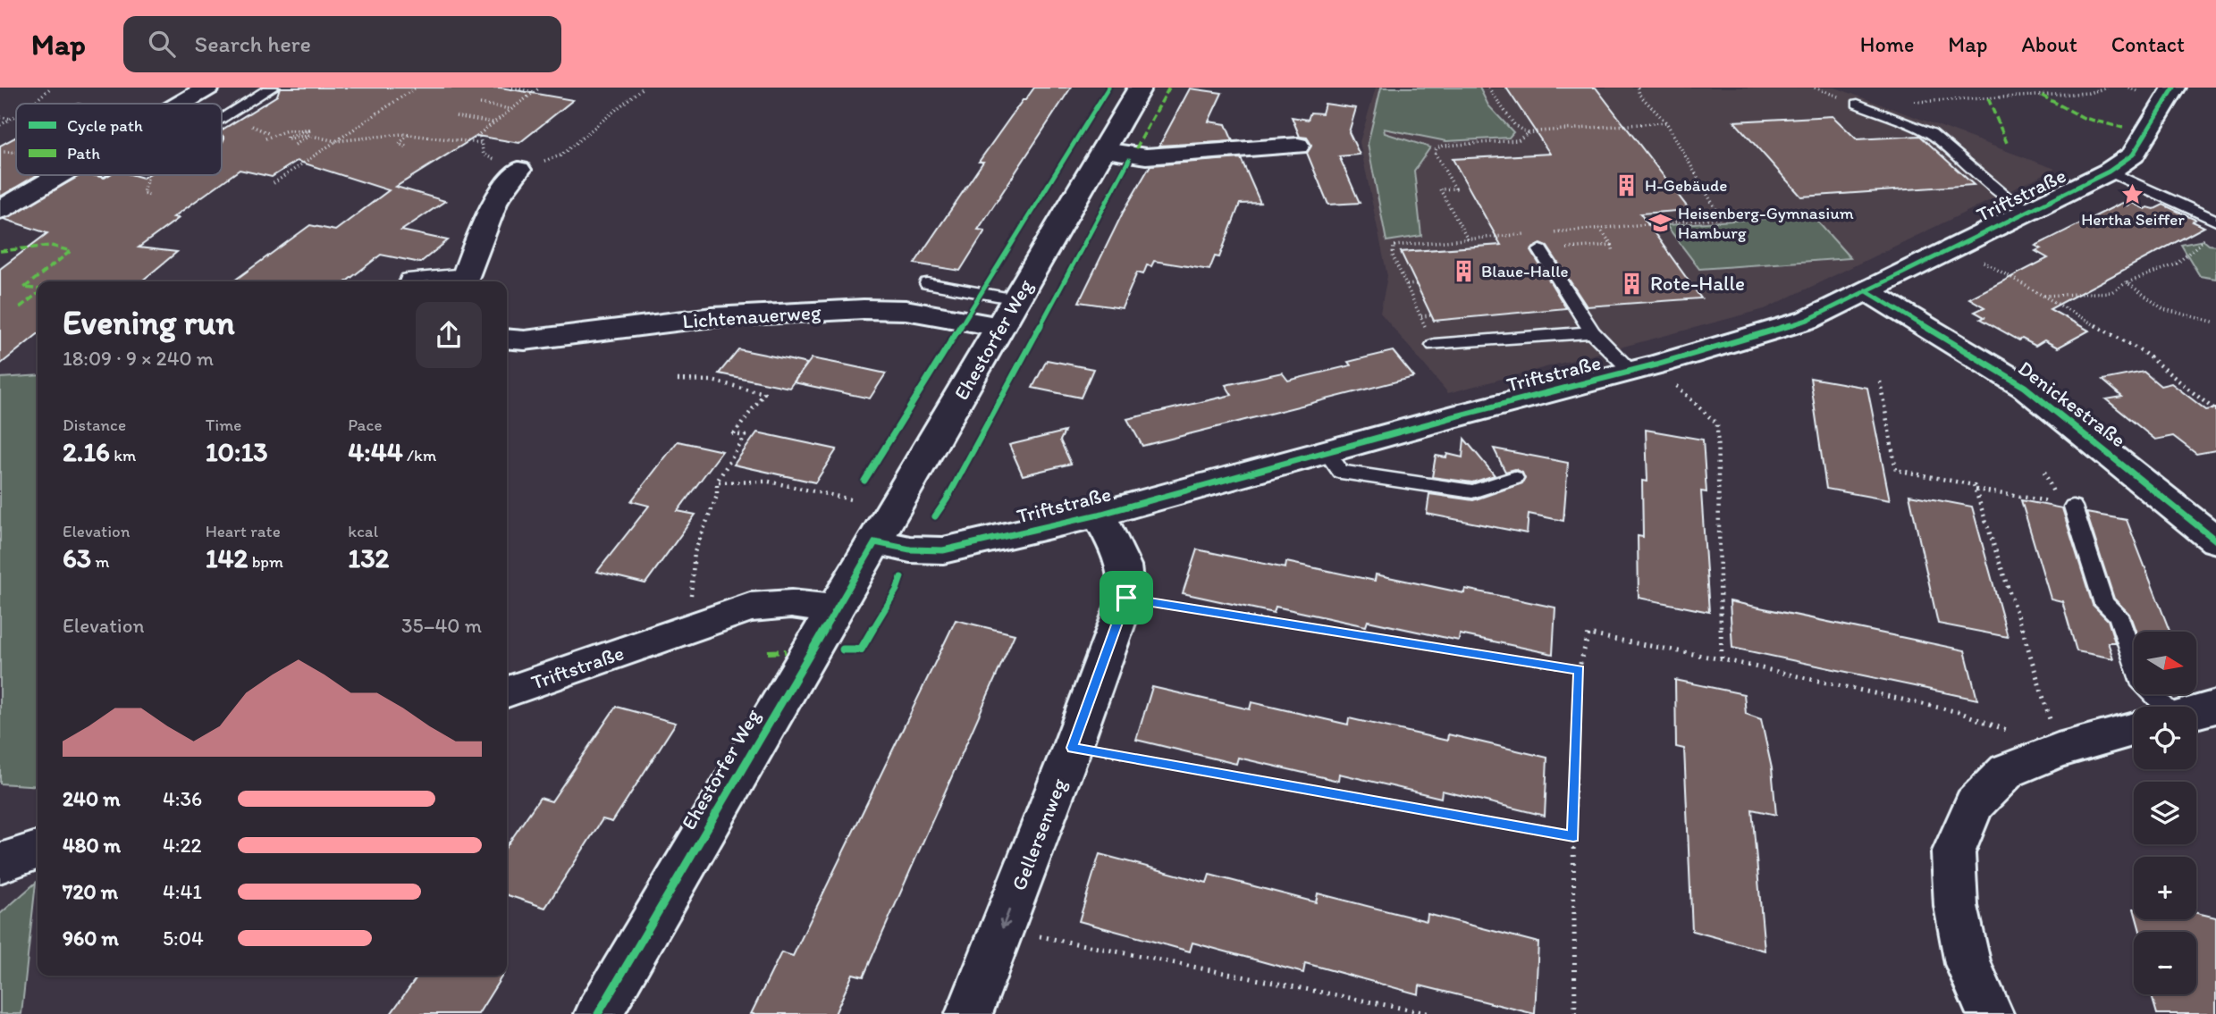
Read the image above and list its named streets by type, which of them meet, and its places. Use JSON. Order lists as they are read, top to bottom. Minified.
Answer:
{"streets":{"street":["Triftstraße","Lichtenauerweg","Ehestorfer Weg","Denickestraße","Gellersenweg"]},"crossings":[["Triftstraße","Ehestorfer Weg"],["Triftstraße","Denickestraße"],["Triftstraße","Gellersenweg"],["Lichtenauerweg","Ehestorfer Weg"]],"one_way":["Gellersenweg"],"places":{"building":["H-Gebäude","Blaue-Halle","Rote-Halle"],"place":["Hertha Seiffer"],"school or university":["Heisenberg-Gymnasium Hamburg"]},"legend":["Cycle path","Path"],"north":"right","page":{"header":"Map","search":"Search here","nav":["Home","Map","About","Contact"],"heading":["Evening run","18:09 · 9 × 240 m"],"stats":[["Distance","2.16 km"],["Time","10:13"],["Pace","4:44 /km"],["Elevation","63 m"],["Heart rate","142 bpm"],["kcal","132"]],"chart":["Elevation","35–40 m"],"map_buttons":["+","−"],"list":[{"name":"240 m","note":"4:36"},{"name":"480 m","note":"4:22"},{"name":"720 m","note":"4:41"},{"name":"960 m","note":"5:04"}]}}
